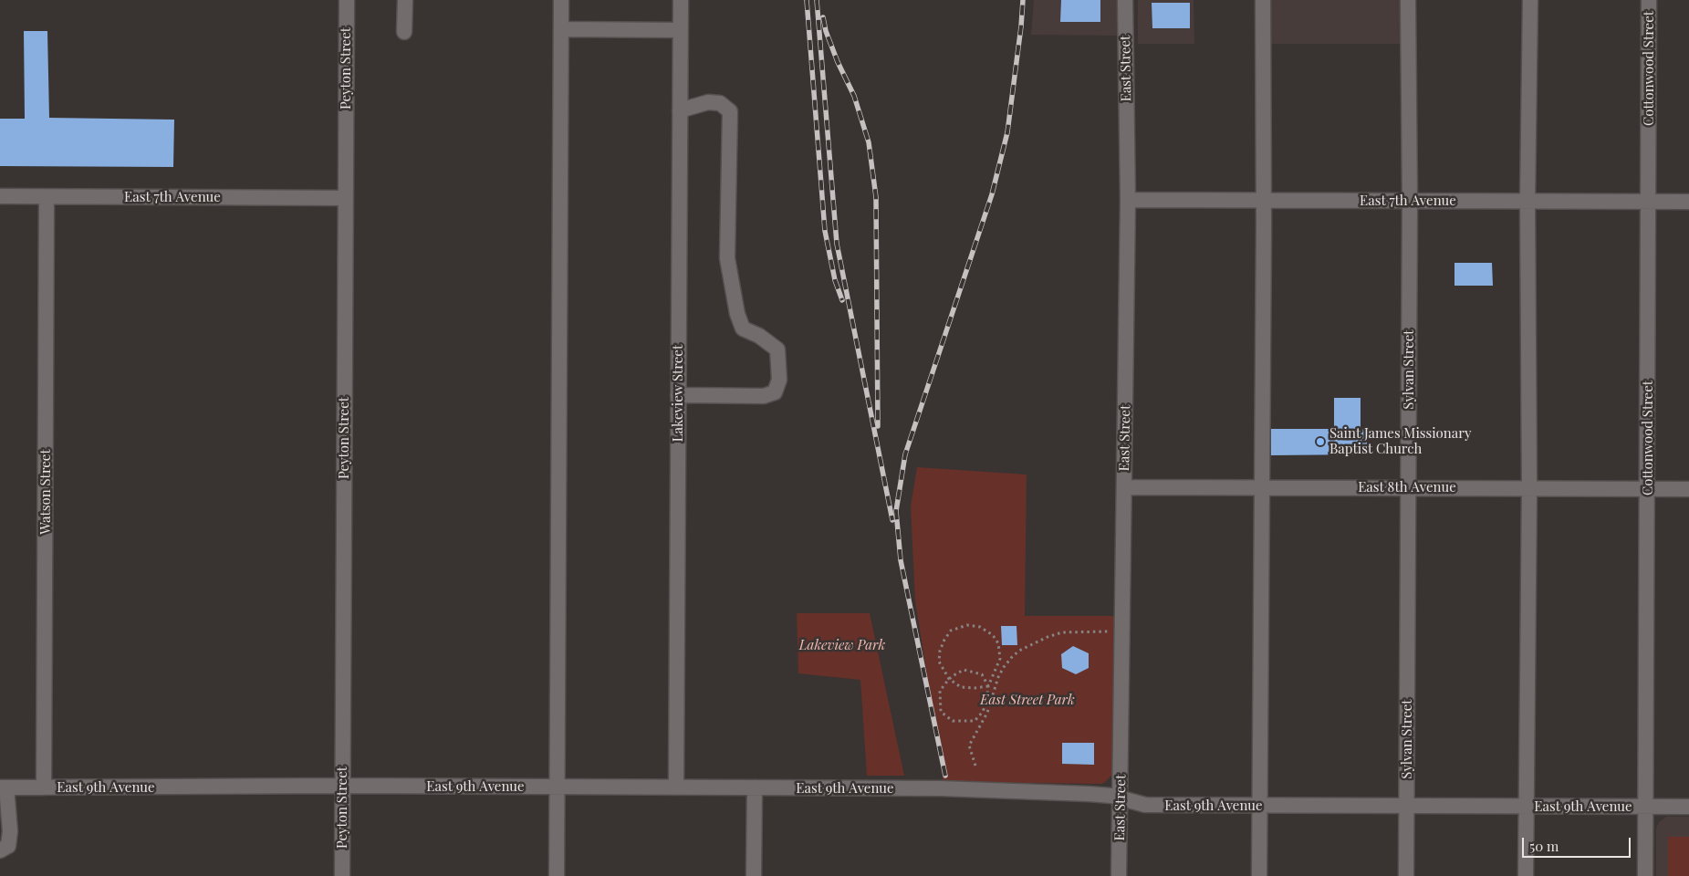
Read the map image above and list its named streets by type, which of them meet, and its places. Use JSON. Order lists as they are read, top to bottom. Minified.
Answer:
{"streets":{"street":["Peyton Street","East Street","Cottonwood Street","East 7th Avenue","Sylvan Street","Lakeview Street","East 8th Avenue","Watson Street","East 9th Avenue"]},"crossings":[["Peyton Street","East 7th Avenue"],["Peyton Street","East 9th Avenue"],["East Street","East 7th Avenue"],["East Street","East 8th Avenue"],["East Street","East 9th Avenue"],["Cottonwood Street","East 7th Avenue"],["Cottonwood Street","East 8th Avenue"],["Cottonwood Street","East 9th Avenue"],["East 7th Avenue","Sylvan Street"],["East 7th Avenue","Watson Street"],["Sylvan Street","East 8th Avenue"],["Sylvan Street","East 9th Avenue"],["Lakeview Street","East 9th Avenue"],["Watson Street","East 9th Avenue"]],"parks":["Lakeview Park","East Street Park"],"places":["Saint James Missionary Baptist Church"],"scale_bar":"50 m"}
